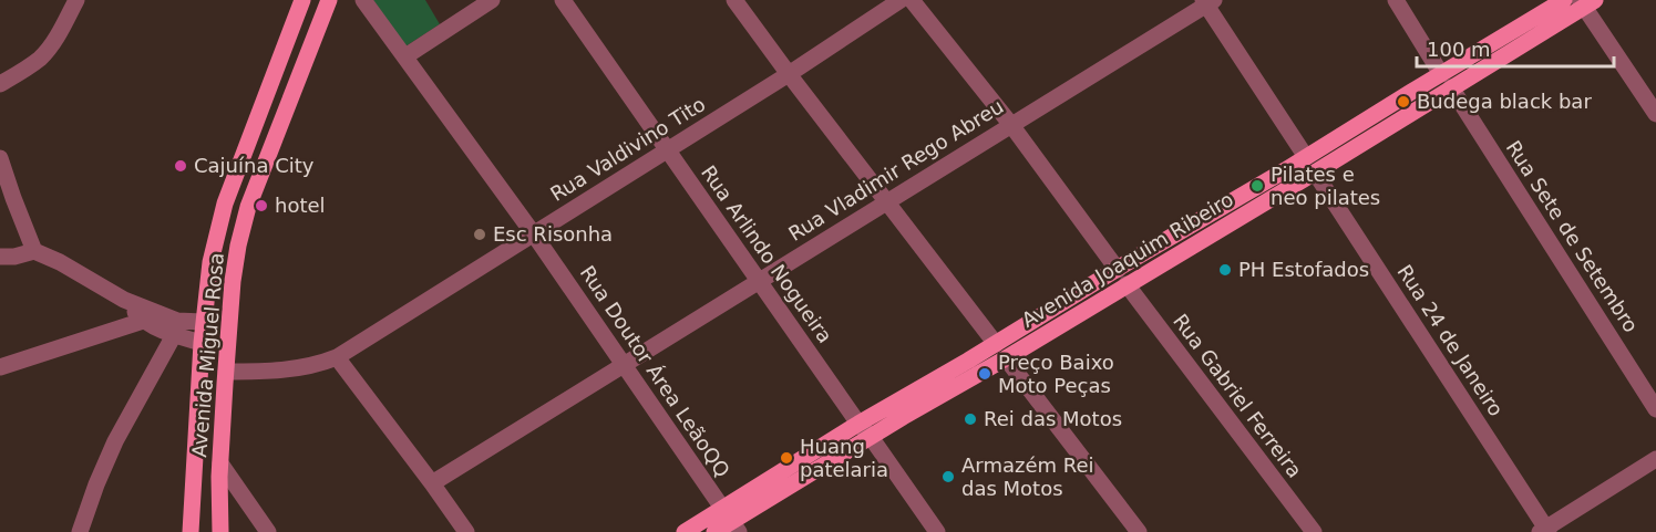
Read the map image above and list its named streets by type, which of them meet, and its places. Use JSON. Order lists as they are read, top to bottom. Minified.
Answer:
{"streets":{"main road":["Avenida Joaquim Ribeiro","Avenida Miguel Rosa"],"street":["Rua Valdivino Tito","Rua Vladimir Rego Abreu","Rua Sete de Setembro","Rua Arlindo Nogueira","Rua 24 de Janeiro","Rua Doutor Área LeãoQQ","Rua Gabriel Ferreira"]},"crossings":[["Rua Valdivino Tito","Rua Arlindo Nogueira"],["Rua Valdivino Tito","Avenida Miguel Rosa"],["Rua Valdivino Tito","Rua Doutor Área LeãoQQ"],["Rua Vladimir Rego Abreu","Rua Arlindo Nogueira"],["Rua Vladimir Rego Abreu","Rua Doutor Área LeãoQQ"],["Rua Sete de Setembro","Avenida Joaquim Ribeiro"],["Rua Arlindo Nogueira","Avenida Joaquim Ribeiro"],["Avenida Joaquim Ribeiro","Rua 24 de Janeiro"],["Avenida Joaquim Ribeiro","Rua Doutor Área LeãoQQ"],["Avenida Joaquim Ribeiro","Rua Gabriel Ferreira"]],"places":["Budega black bar","Cajuína City","Pilates e neo pilates","hotel","Esc Risonha","PH Estofados","Preço Baixo Moto Peças","Rei das Motos","Huang patelaria","Armazém Rei das Motos"],"scale_bar":"100 m"}
